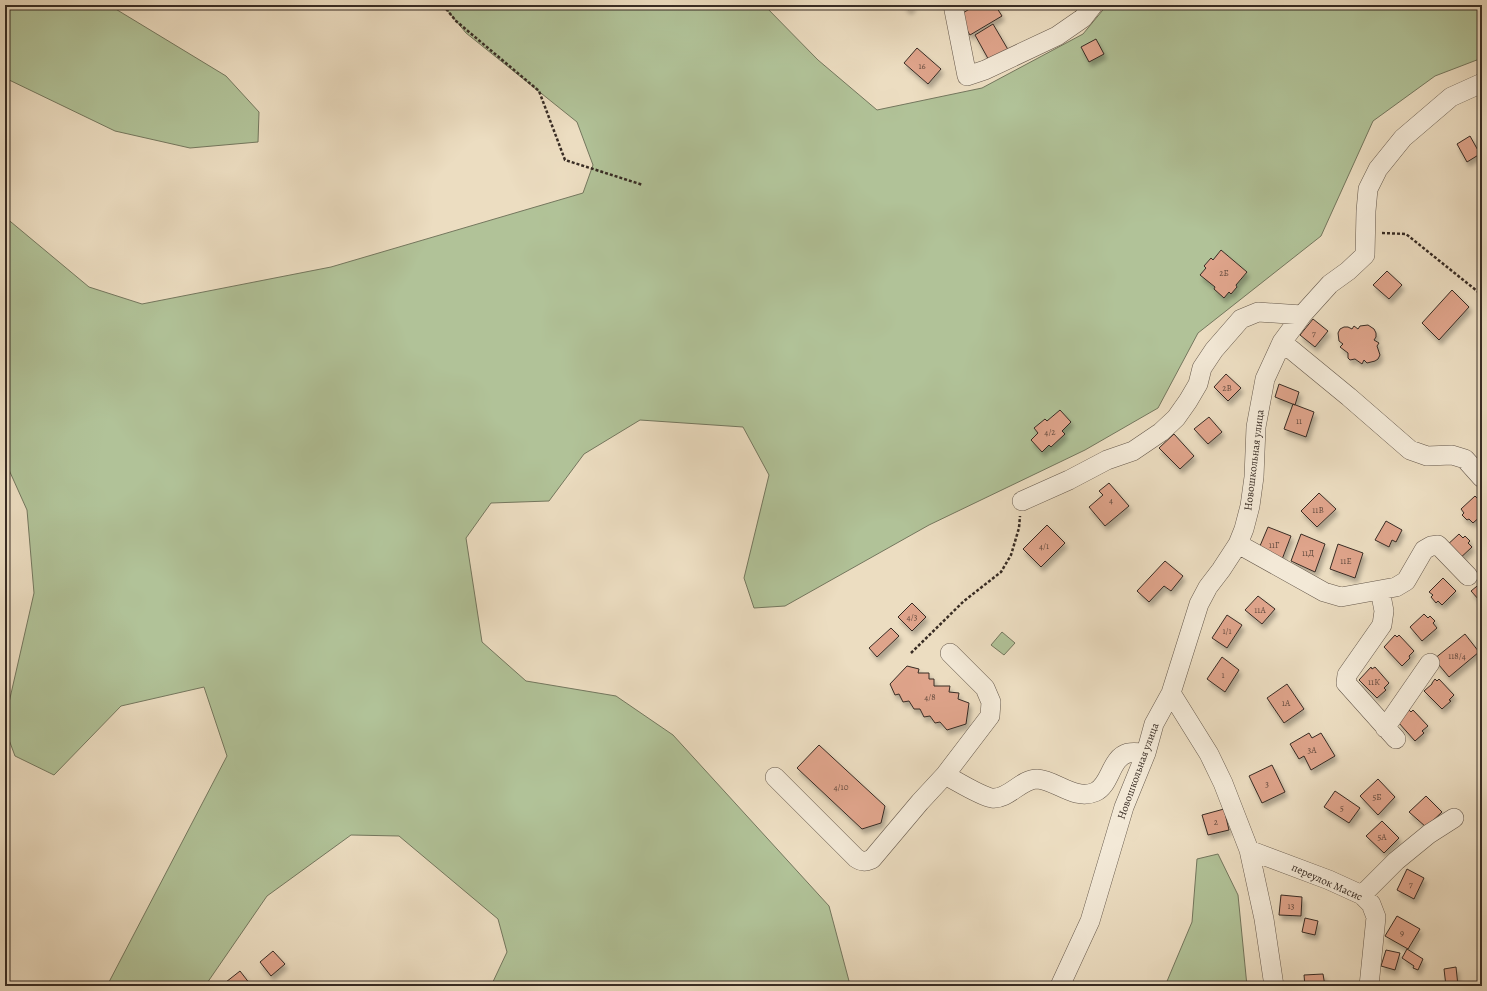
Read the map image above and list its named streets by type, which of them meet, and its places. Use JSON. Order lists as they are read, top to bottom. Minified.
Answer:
{"streets":{"street":["Новошкольная улица","переулок Масис"]},"house_numbers":["16","2Б","7","2В","11","4/2","4","11В","11Г","4/1","11Д","11Е","11А","4/3","1/1","118/4","1","11К","4/8","1А","3А","3","4/10","5Б","5","2","5А","7","13","9"]}
